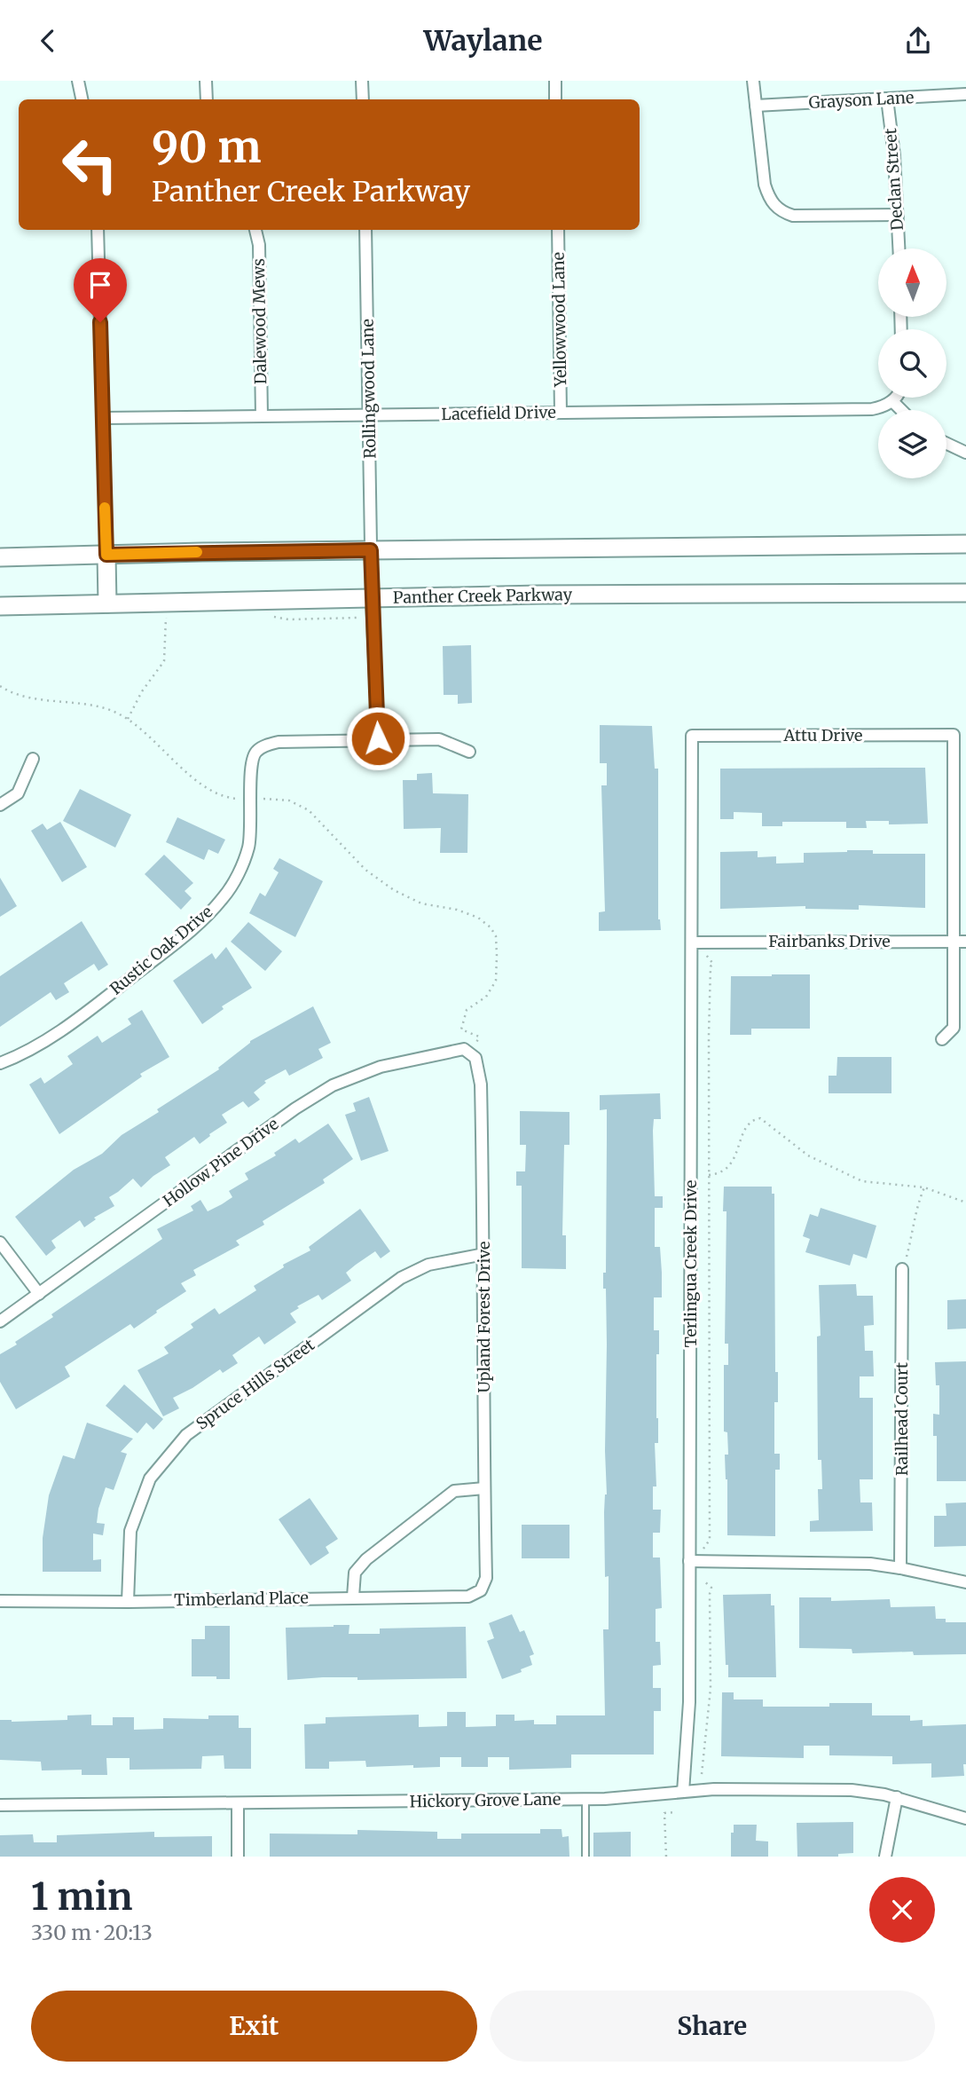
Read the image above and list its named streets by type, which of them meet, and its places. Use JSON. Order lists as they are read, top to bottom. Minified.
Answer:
{"streets":{"main road":["Panther Creek Parkway"],"street":["Grayson Lane","Declan Street","Yellowwood Lane","Dalewood Mews","Rollingwood Lane","Lacefield Drive","Attu Drive","Fairbanks Drive","Rustic Oak Drive","Hollow Pine Drive","Terlingua Creek Drive","Upland Forest Drive","Spruce Hills Street","Railhead Court","Timberland Place","Hickory Grove Lane"]},"crossings":[["Grayson Lane","Declan Street"],["Yellowwood Lane","Lacefield Drive"],["Dalewood Mews","Lacefield Drive"],["Rollingwood Lane","Lacefield Drive"],["Rollingwood Lane","Panther Creek Parkway"],["Rollingwood Lane","Rustic Oak Drive"],["Attu Drive","Fairbanks Drive"],["Attu Drive","Terlingua Creek Drive"],["Fairbanks Drive","Terlingua Creek Drive"],["Hollow Pine Drive","Upland Forest Drive"],["Terlingua Creek Drive","Hickory Grove Lane"],["Upland Forest Drive","Spruce Hills Street"],["Upland Forest Drive","Timberland Place"],["Spruce Hills Street","Timberland Place"]],"north":"top","page":{"header":"Waylane","turn":["90 m","Panther Creek Parkway"],"heading":["1 min","330 m · 20:13"],"buttons":["Exit","Share"]}}
